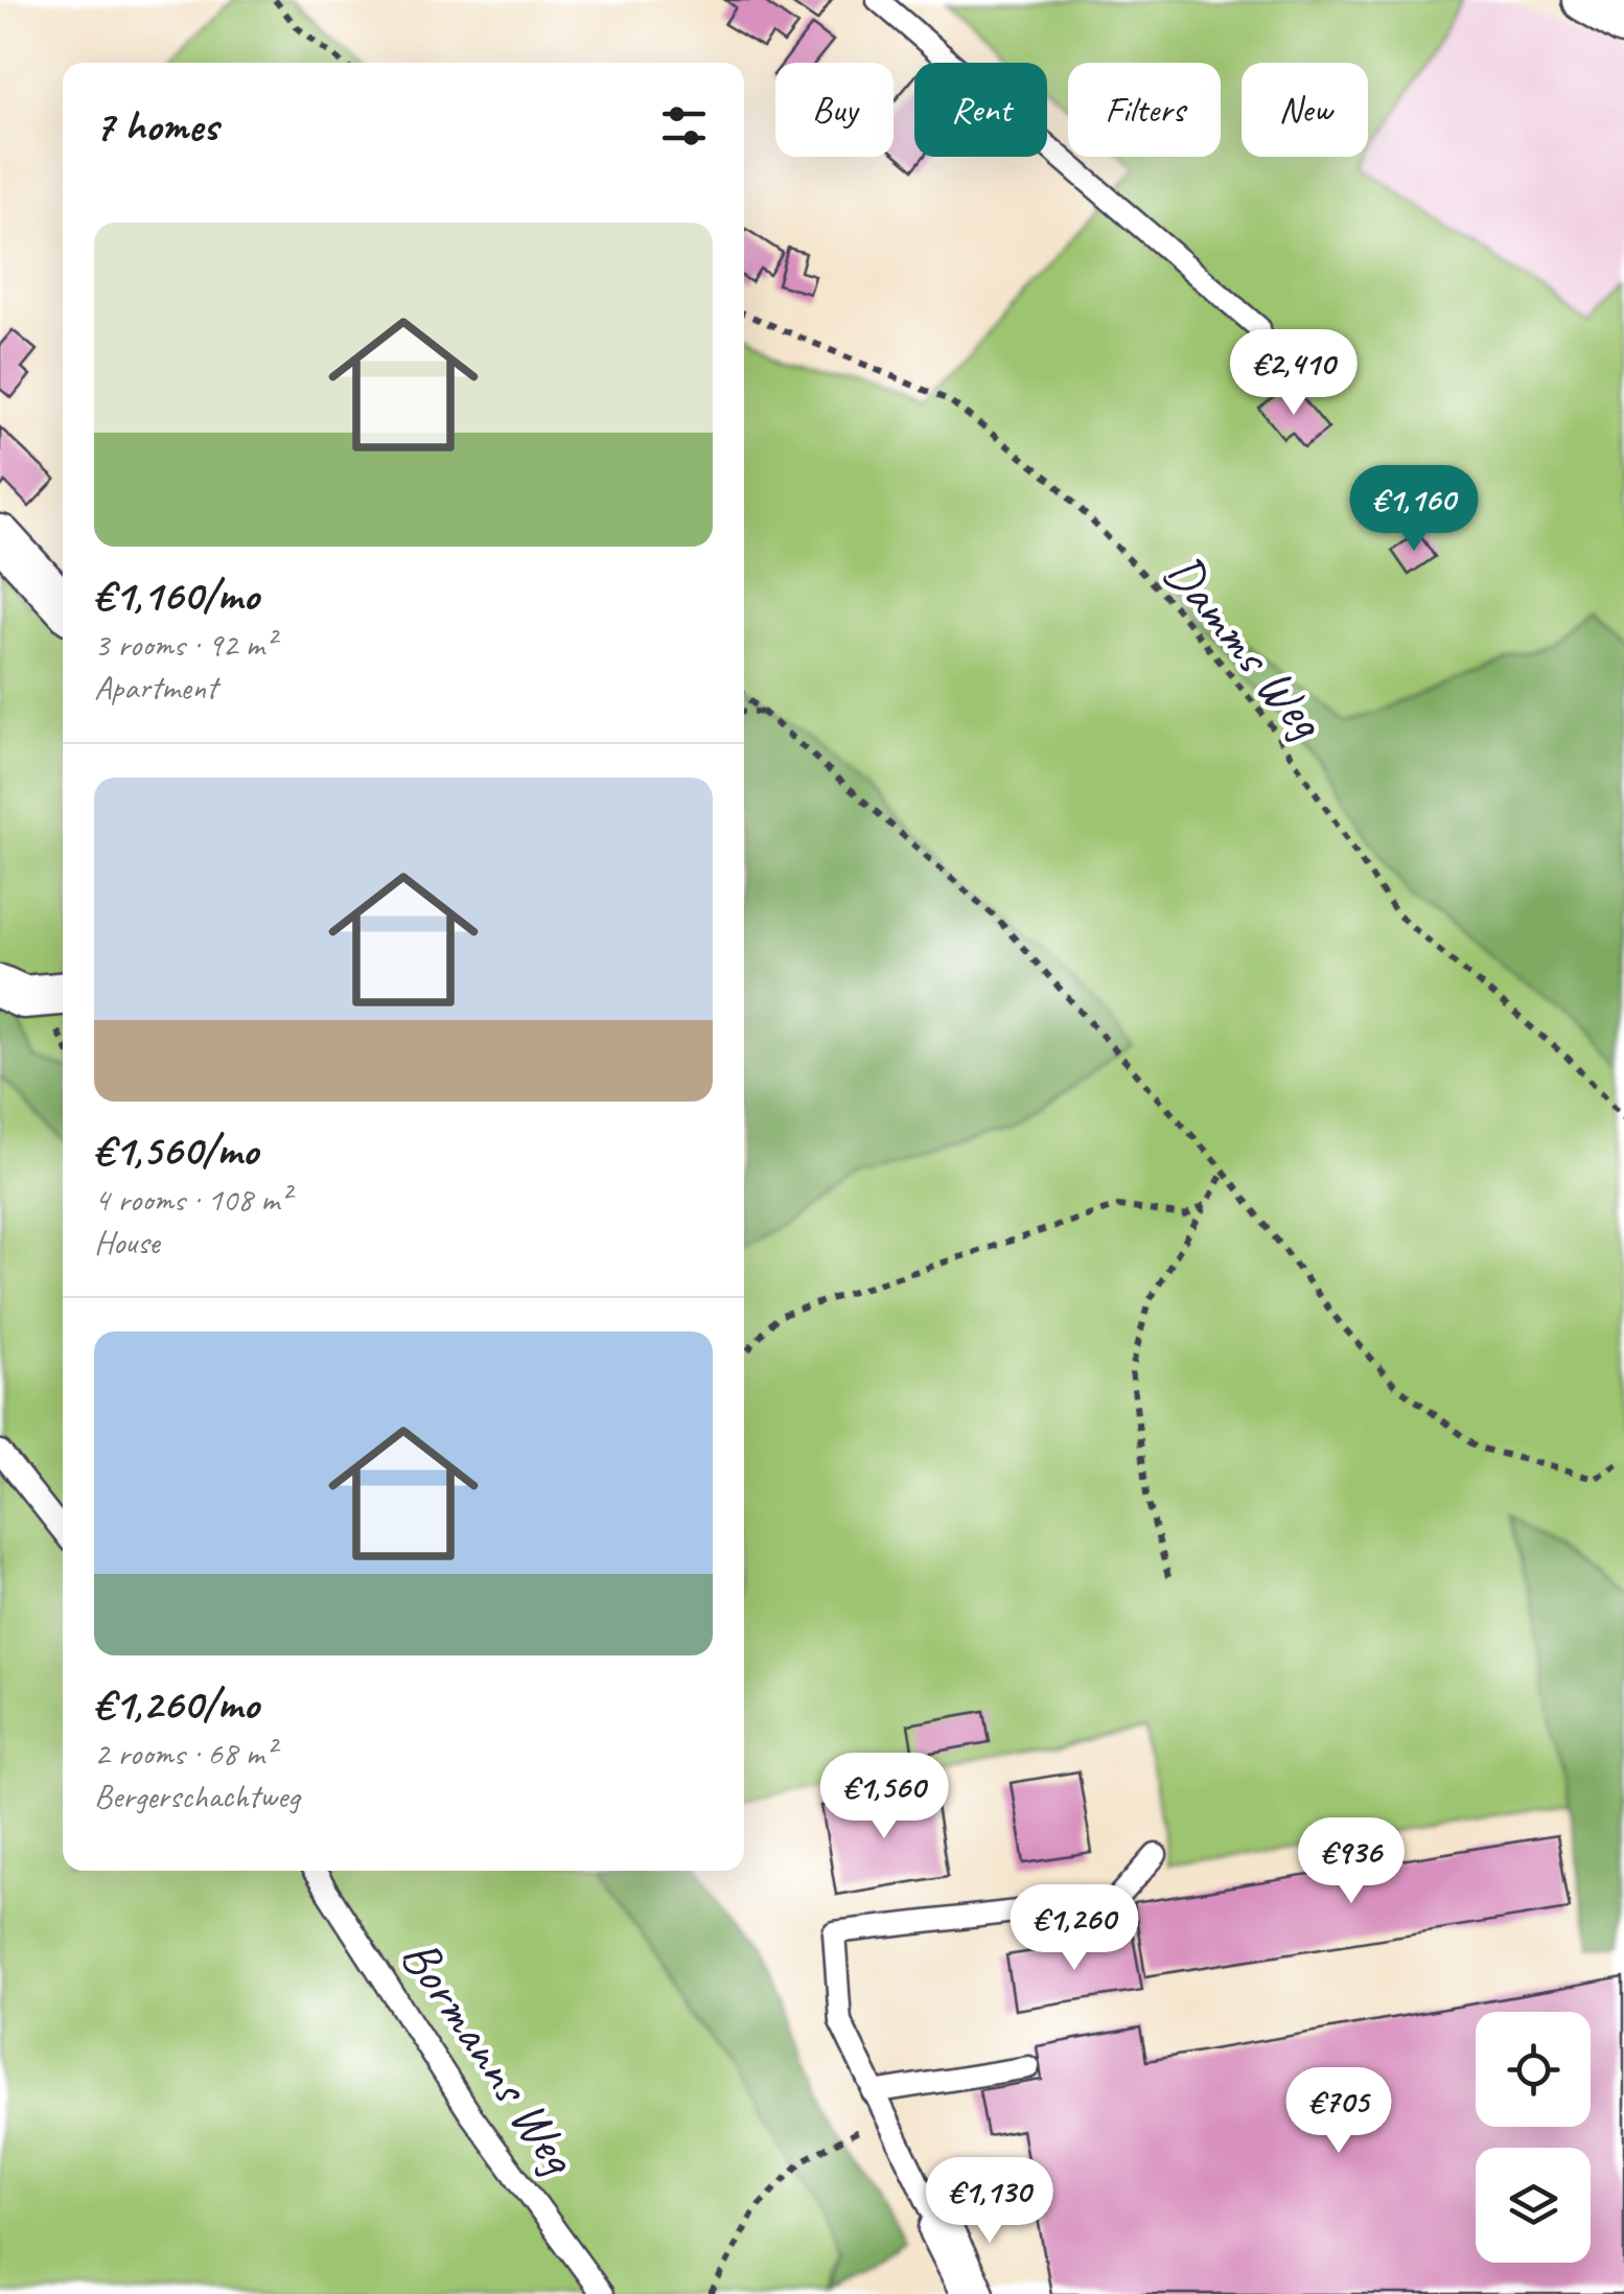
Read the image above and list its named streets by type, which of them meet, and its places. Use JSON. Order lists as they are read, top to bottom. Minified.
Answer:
{"streets":{"lane":["Bormanns Weg"],"path":["Damms Weg"]},"page":{"chip":["Buy","Rent","Filters","New"],"heading":"7 homes","list":[{"name":"€1,160/mo","note":"3 rooms · 92 m² · Apartment"},{"name":"€1,560/mo","note":"4 rooms · 108 m² · House"},{"name":"€1,260/mo","note":"2 rooms · 68 m² · Bergerschachtweg"}],"price":["€2,410","€1,160","€1,560","€936","€1,260","€705","€1,130"]}}
